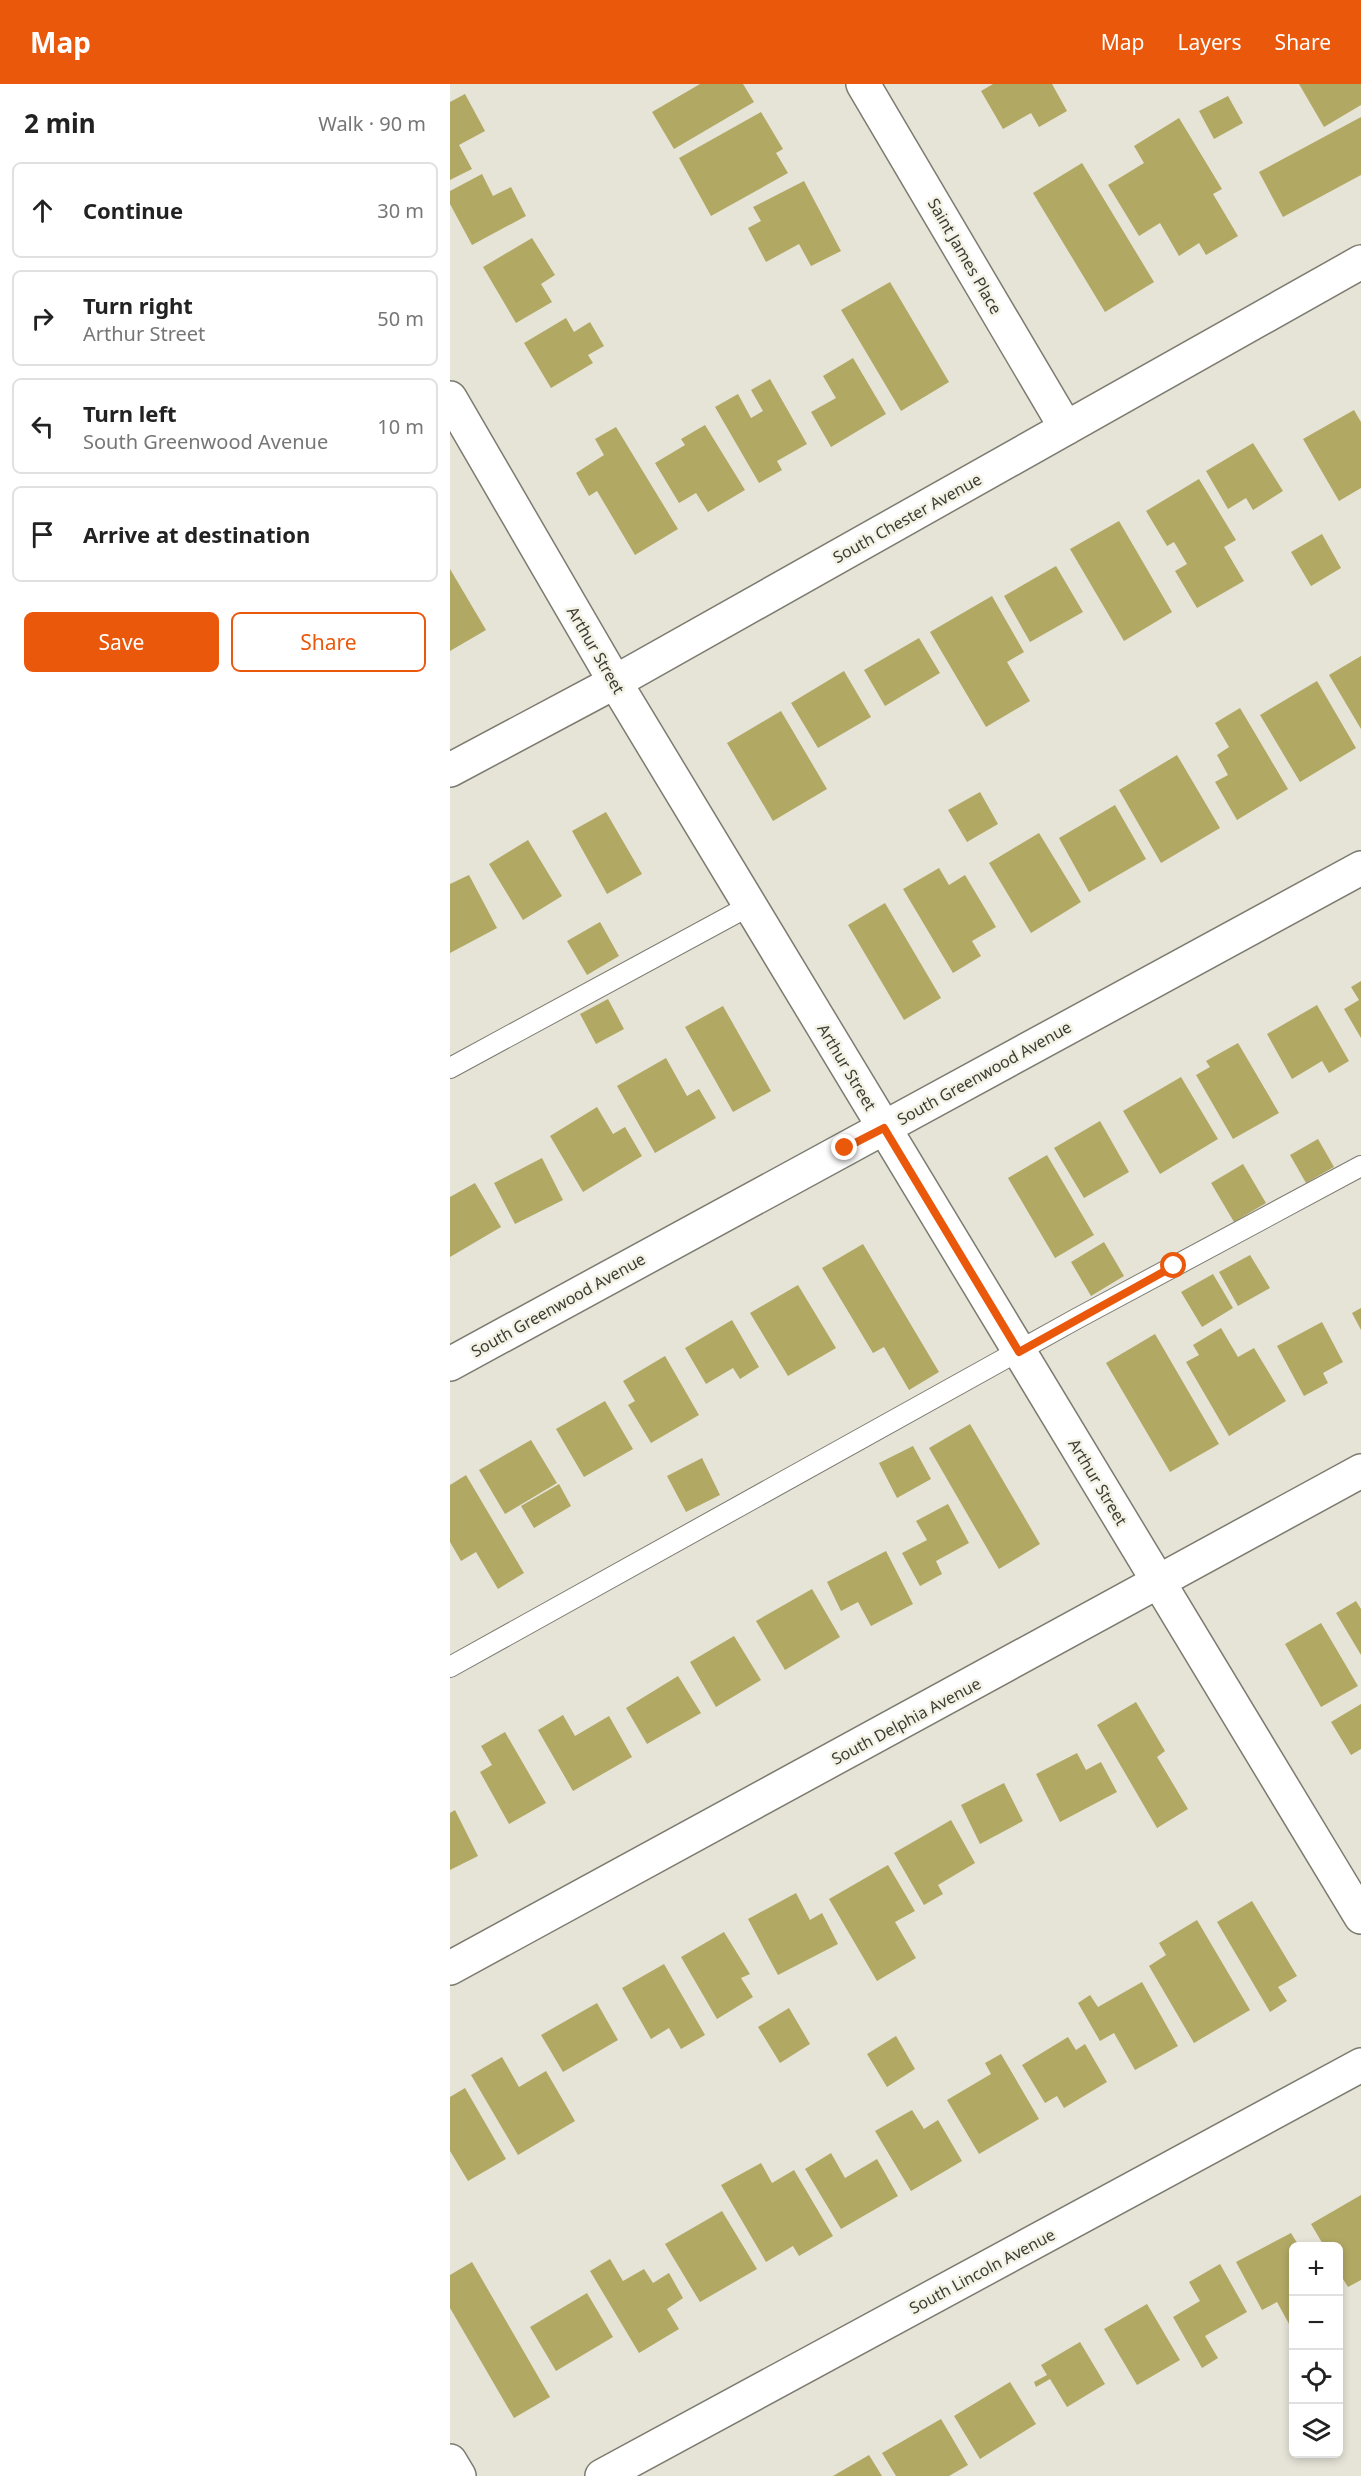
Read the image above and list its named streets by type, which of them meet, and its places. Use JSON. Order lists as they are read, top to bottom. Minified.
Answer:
{"streets":{"street":["Saint James Place","South Chester Avenue","Arthur Street","South Greenwood Avenue","South Delphia Avenue","South Lincoln Avenue"]},"crossings":[["Saint James Place","South Chester Avenue"],["South Chester Avenue","Arthur Street"],["Arthur Street","South Greenwood Avenue"],["Arthur Street","South Delphia Avenue"]],"page":{"header":"Map","nav":["Map","Layers","Share"],"heading":["2 min","Walk · 90 m"],"list":[["Continue","30 m"],["Turn right","Arthur Street","50 m"],["Turn left","South Greenwood Avenue","10 m"],"Arrive at destination"],"buttons":["Save","Share"],"map_buttons":["+","−"]}}
